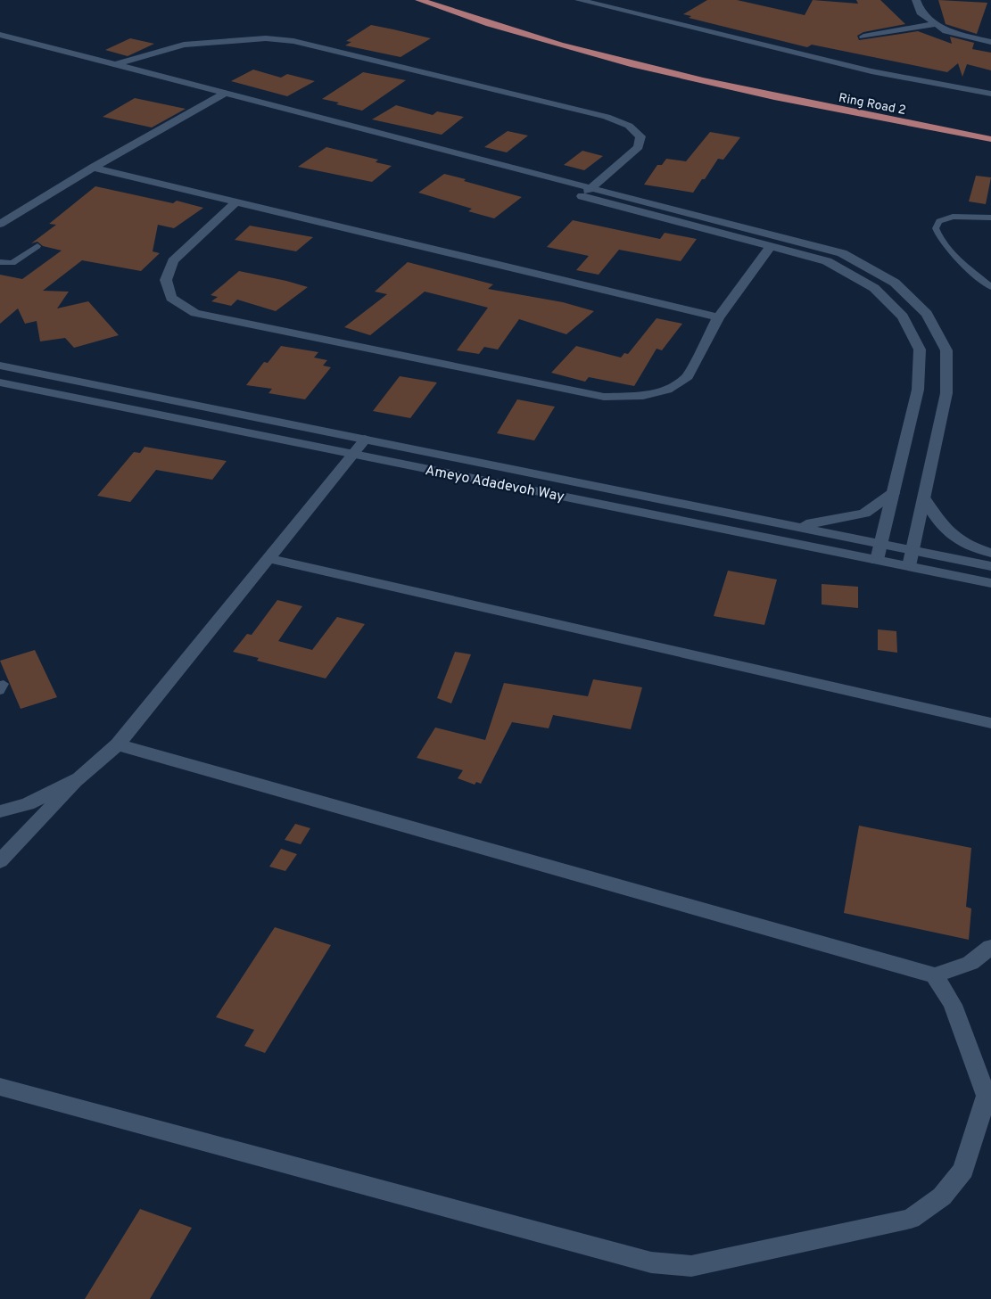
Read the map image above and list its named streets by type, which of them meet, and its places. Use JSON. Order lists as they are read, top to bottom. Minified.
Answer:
{"streets":{"main road":["Ring Road 2"],"street":["Ameyo Adadevoh Way"]}}
